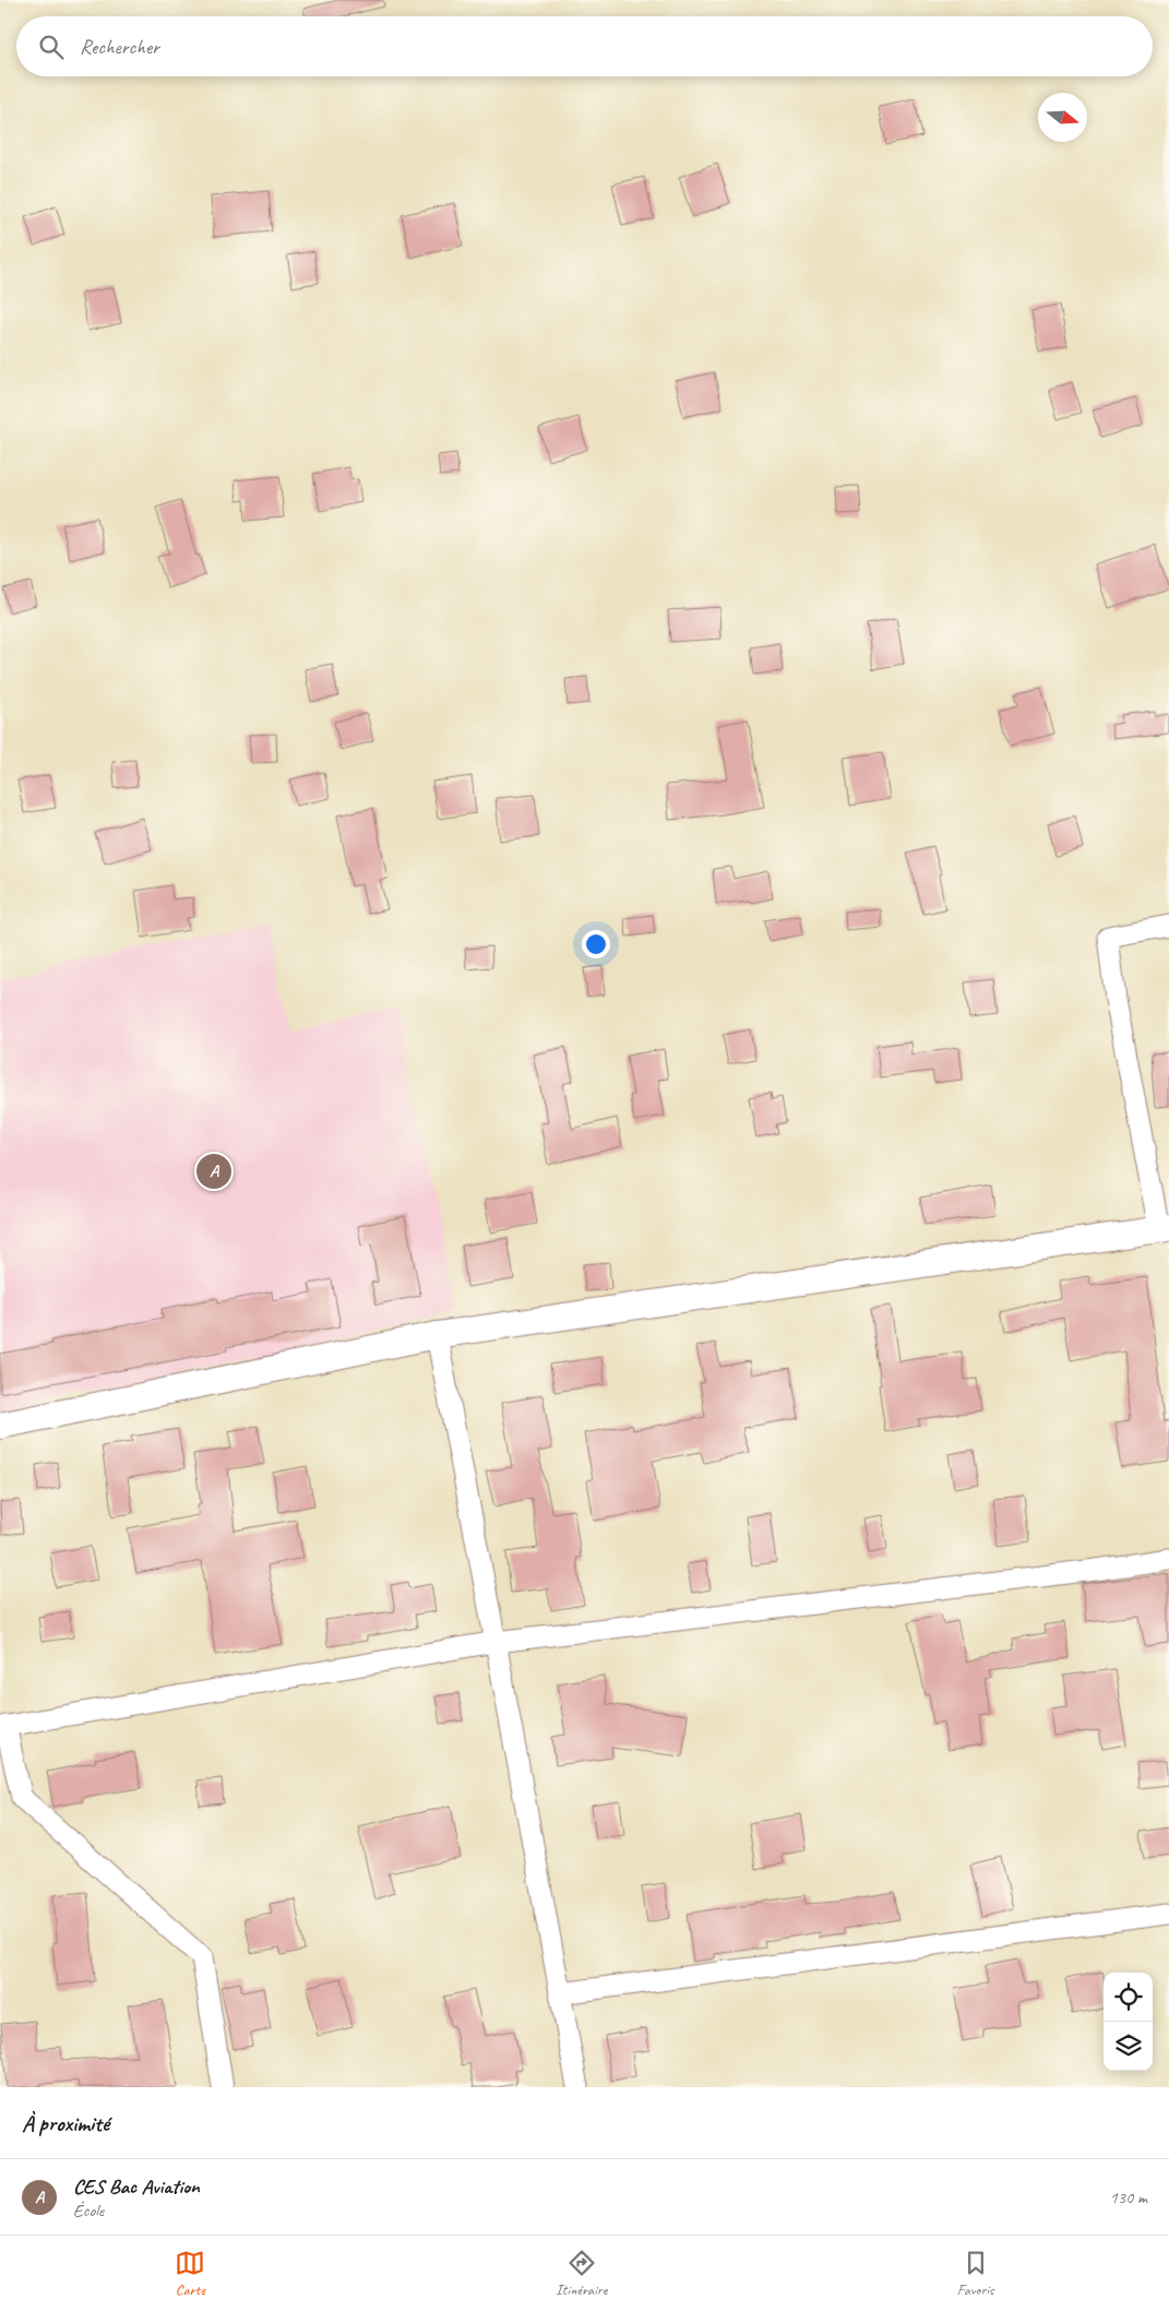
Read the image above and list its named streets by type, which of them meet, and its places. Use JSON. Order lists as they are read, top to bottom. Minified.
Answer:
{"north":"right","page":{"search":"Rechercher","pins":"A","heading":"À proximité","list":[{"mark":"A","name":"CES Bac Aviation","note":"École","value":"130 m"}],"nav":["Carte","Itinéraire","Favoris"]}}
